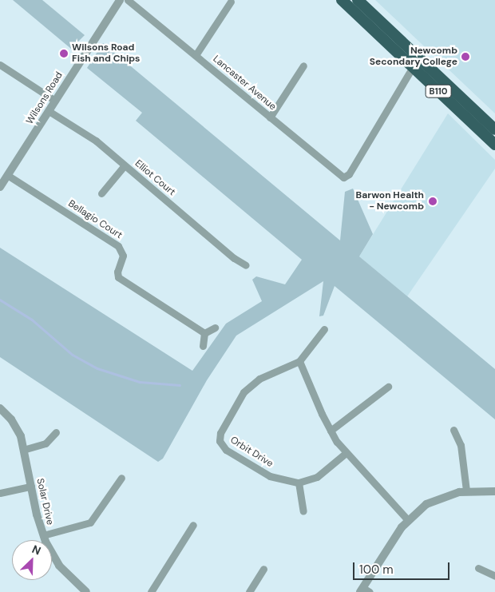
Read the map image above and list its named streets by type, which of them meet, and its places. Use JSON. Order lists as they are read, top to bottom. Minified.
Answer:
{"streets":{"highway":["B110"],"street":["Lancaster Avenue","Wilsons Road","Elliot Court","Bellagio Court","Orbit Drive","Solar Drive"]},"crossings":[["Lancaster Avenue","B110"],["Wilsons Road","Elliot Court"],["Wilsons Road","Bellagio Court"]],"places":["Wilsons Road Fish and Chips","Newcomb Secondary College","Barwon Health - Newcomb"],"scale_bar":"100 m","north":"top right"}
